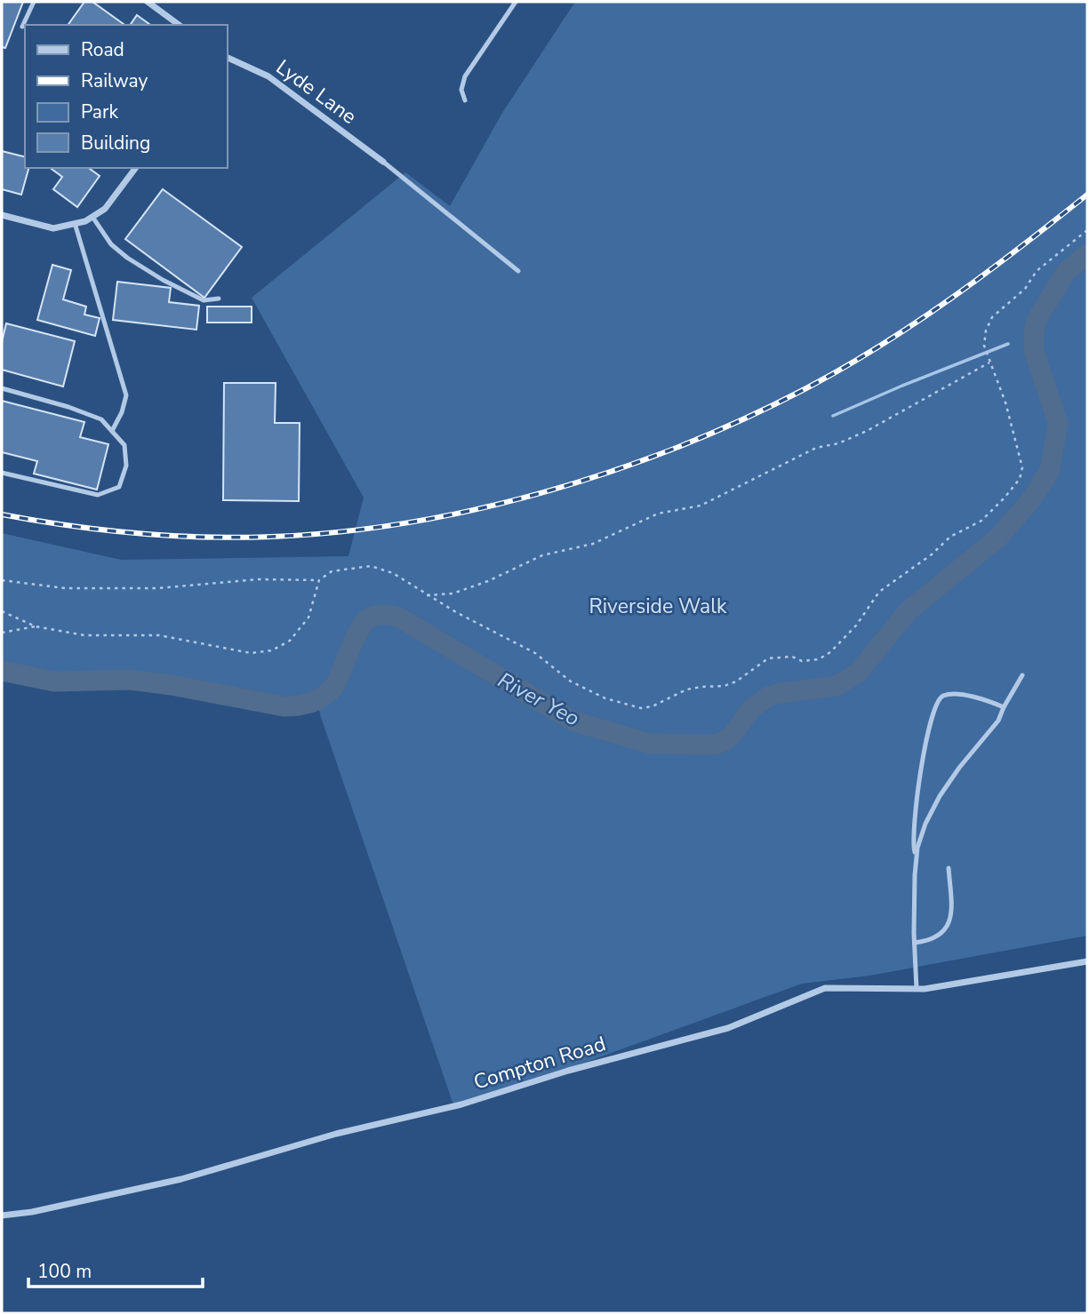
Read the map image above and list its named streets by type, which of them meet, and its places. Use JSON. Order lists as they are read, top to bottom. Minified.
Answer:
{"streets":{"street":["Lyde Lane","Compton Road"]},"water":["River Yeo"],"parks":["Riverside Walk"],"legend":["Road","Railway","Park","Building"],"scale_bar":"100 m"}
